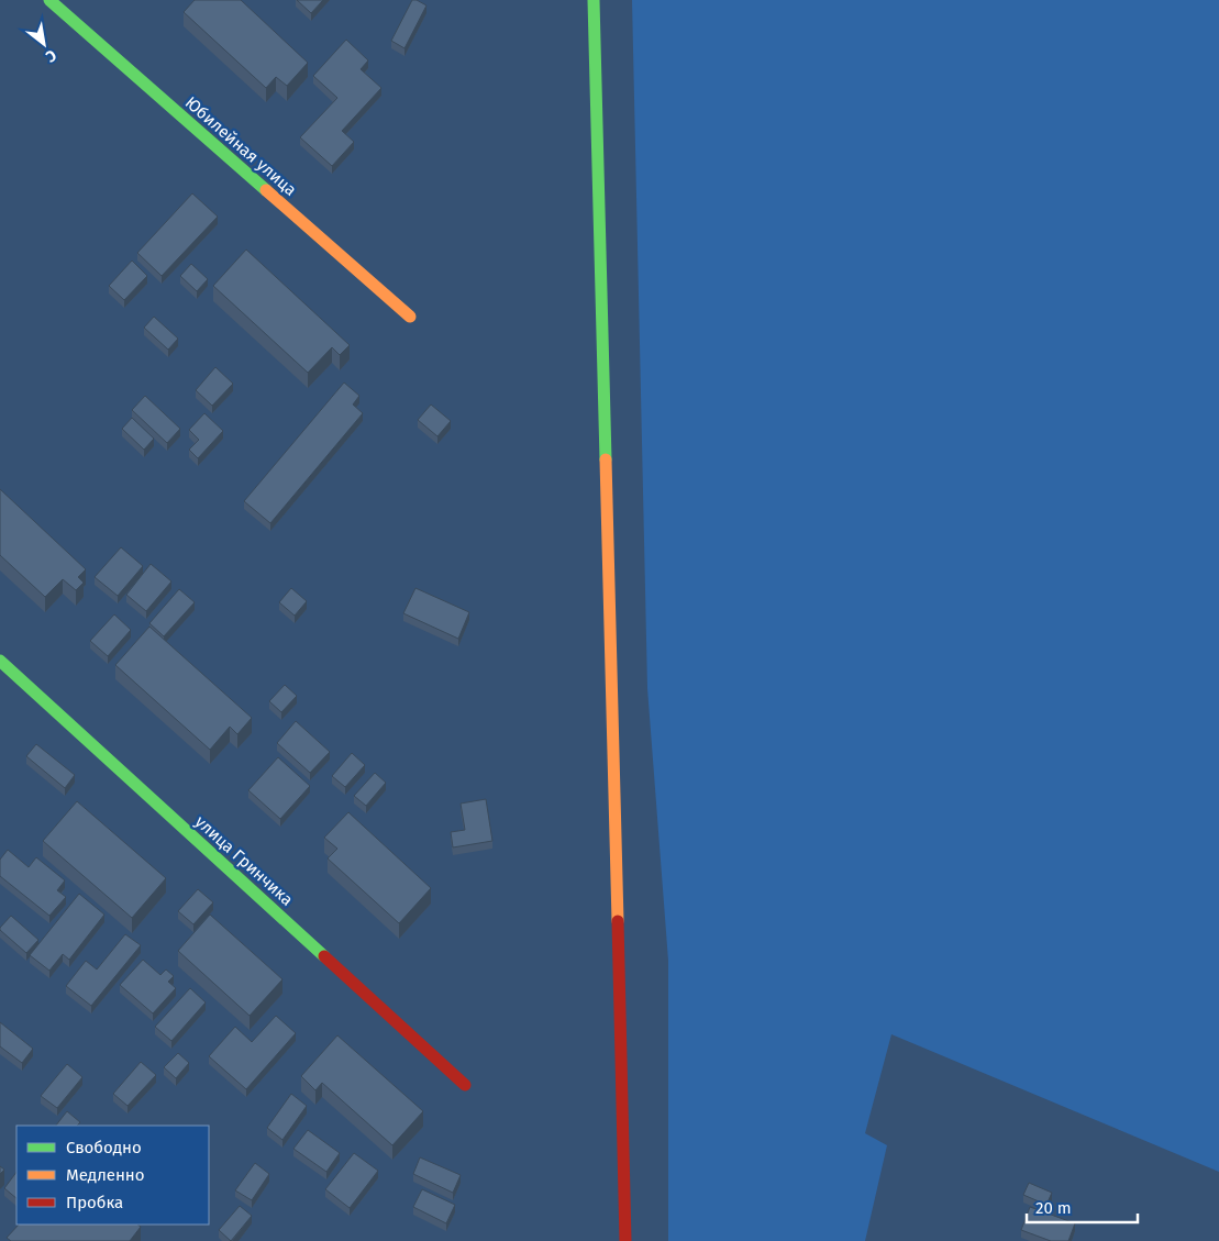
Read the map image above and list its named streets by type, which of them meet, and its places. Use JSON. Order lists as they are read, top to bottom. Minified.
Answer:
{"streets":{"street":["Юбилейная улица","улица Гринчика"]},"legend":["Свободно","Медленно","Пробка"],"scale_bar":"20 m","north":"bottom right"}
